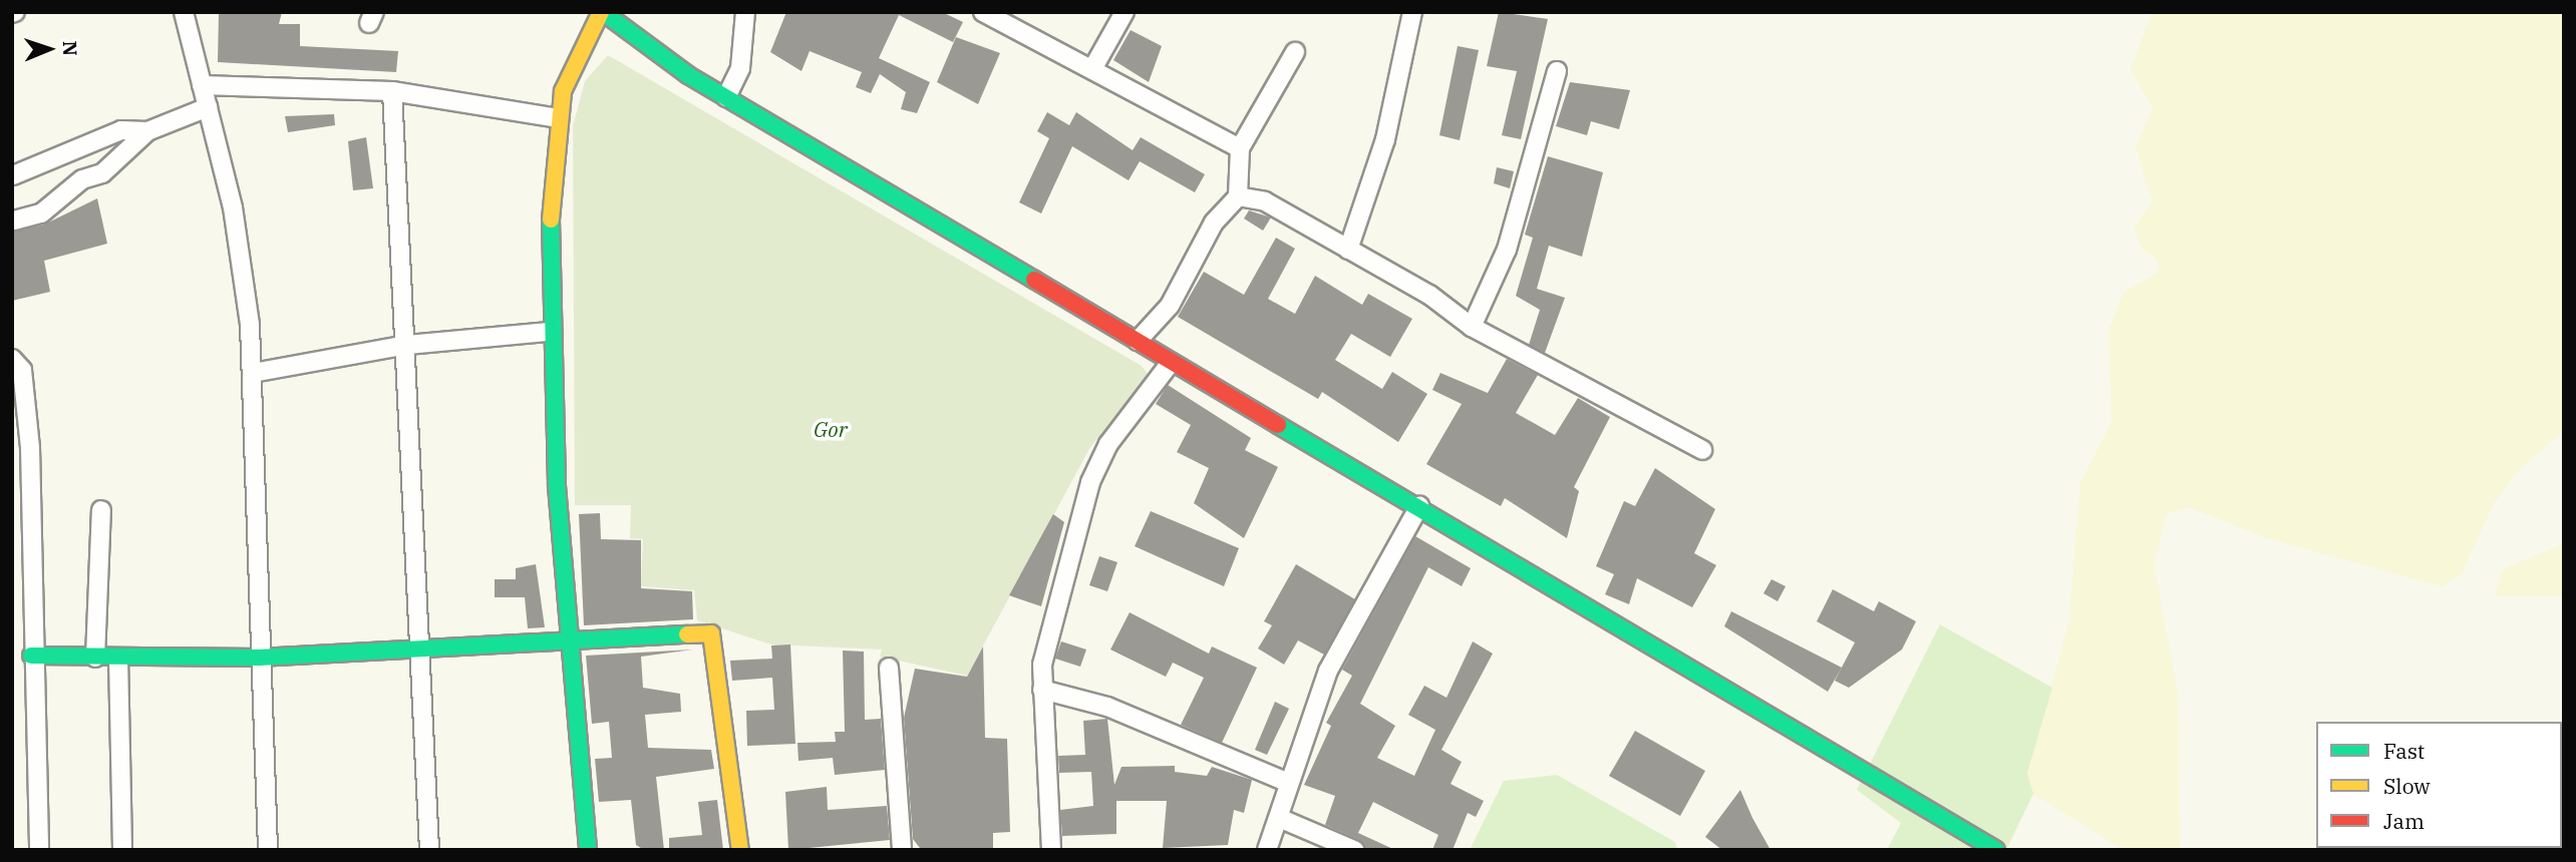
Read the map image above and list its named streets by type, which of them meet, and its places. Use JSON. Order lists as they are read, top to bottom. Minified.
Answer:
{"parks":["Gor"],"legend":["Fast","Slow","Jam"],"north":"right"}
